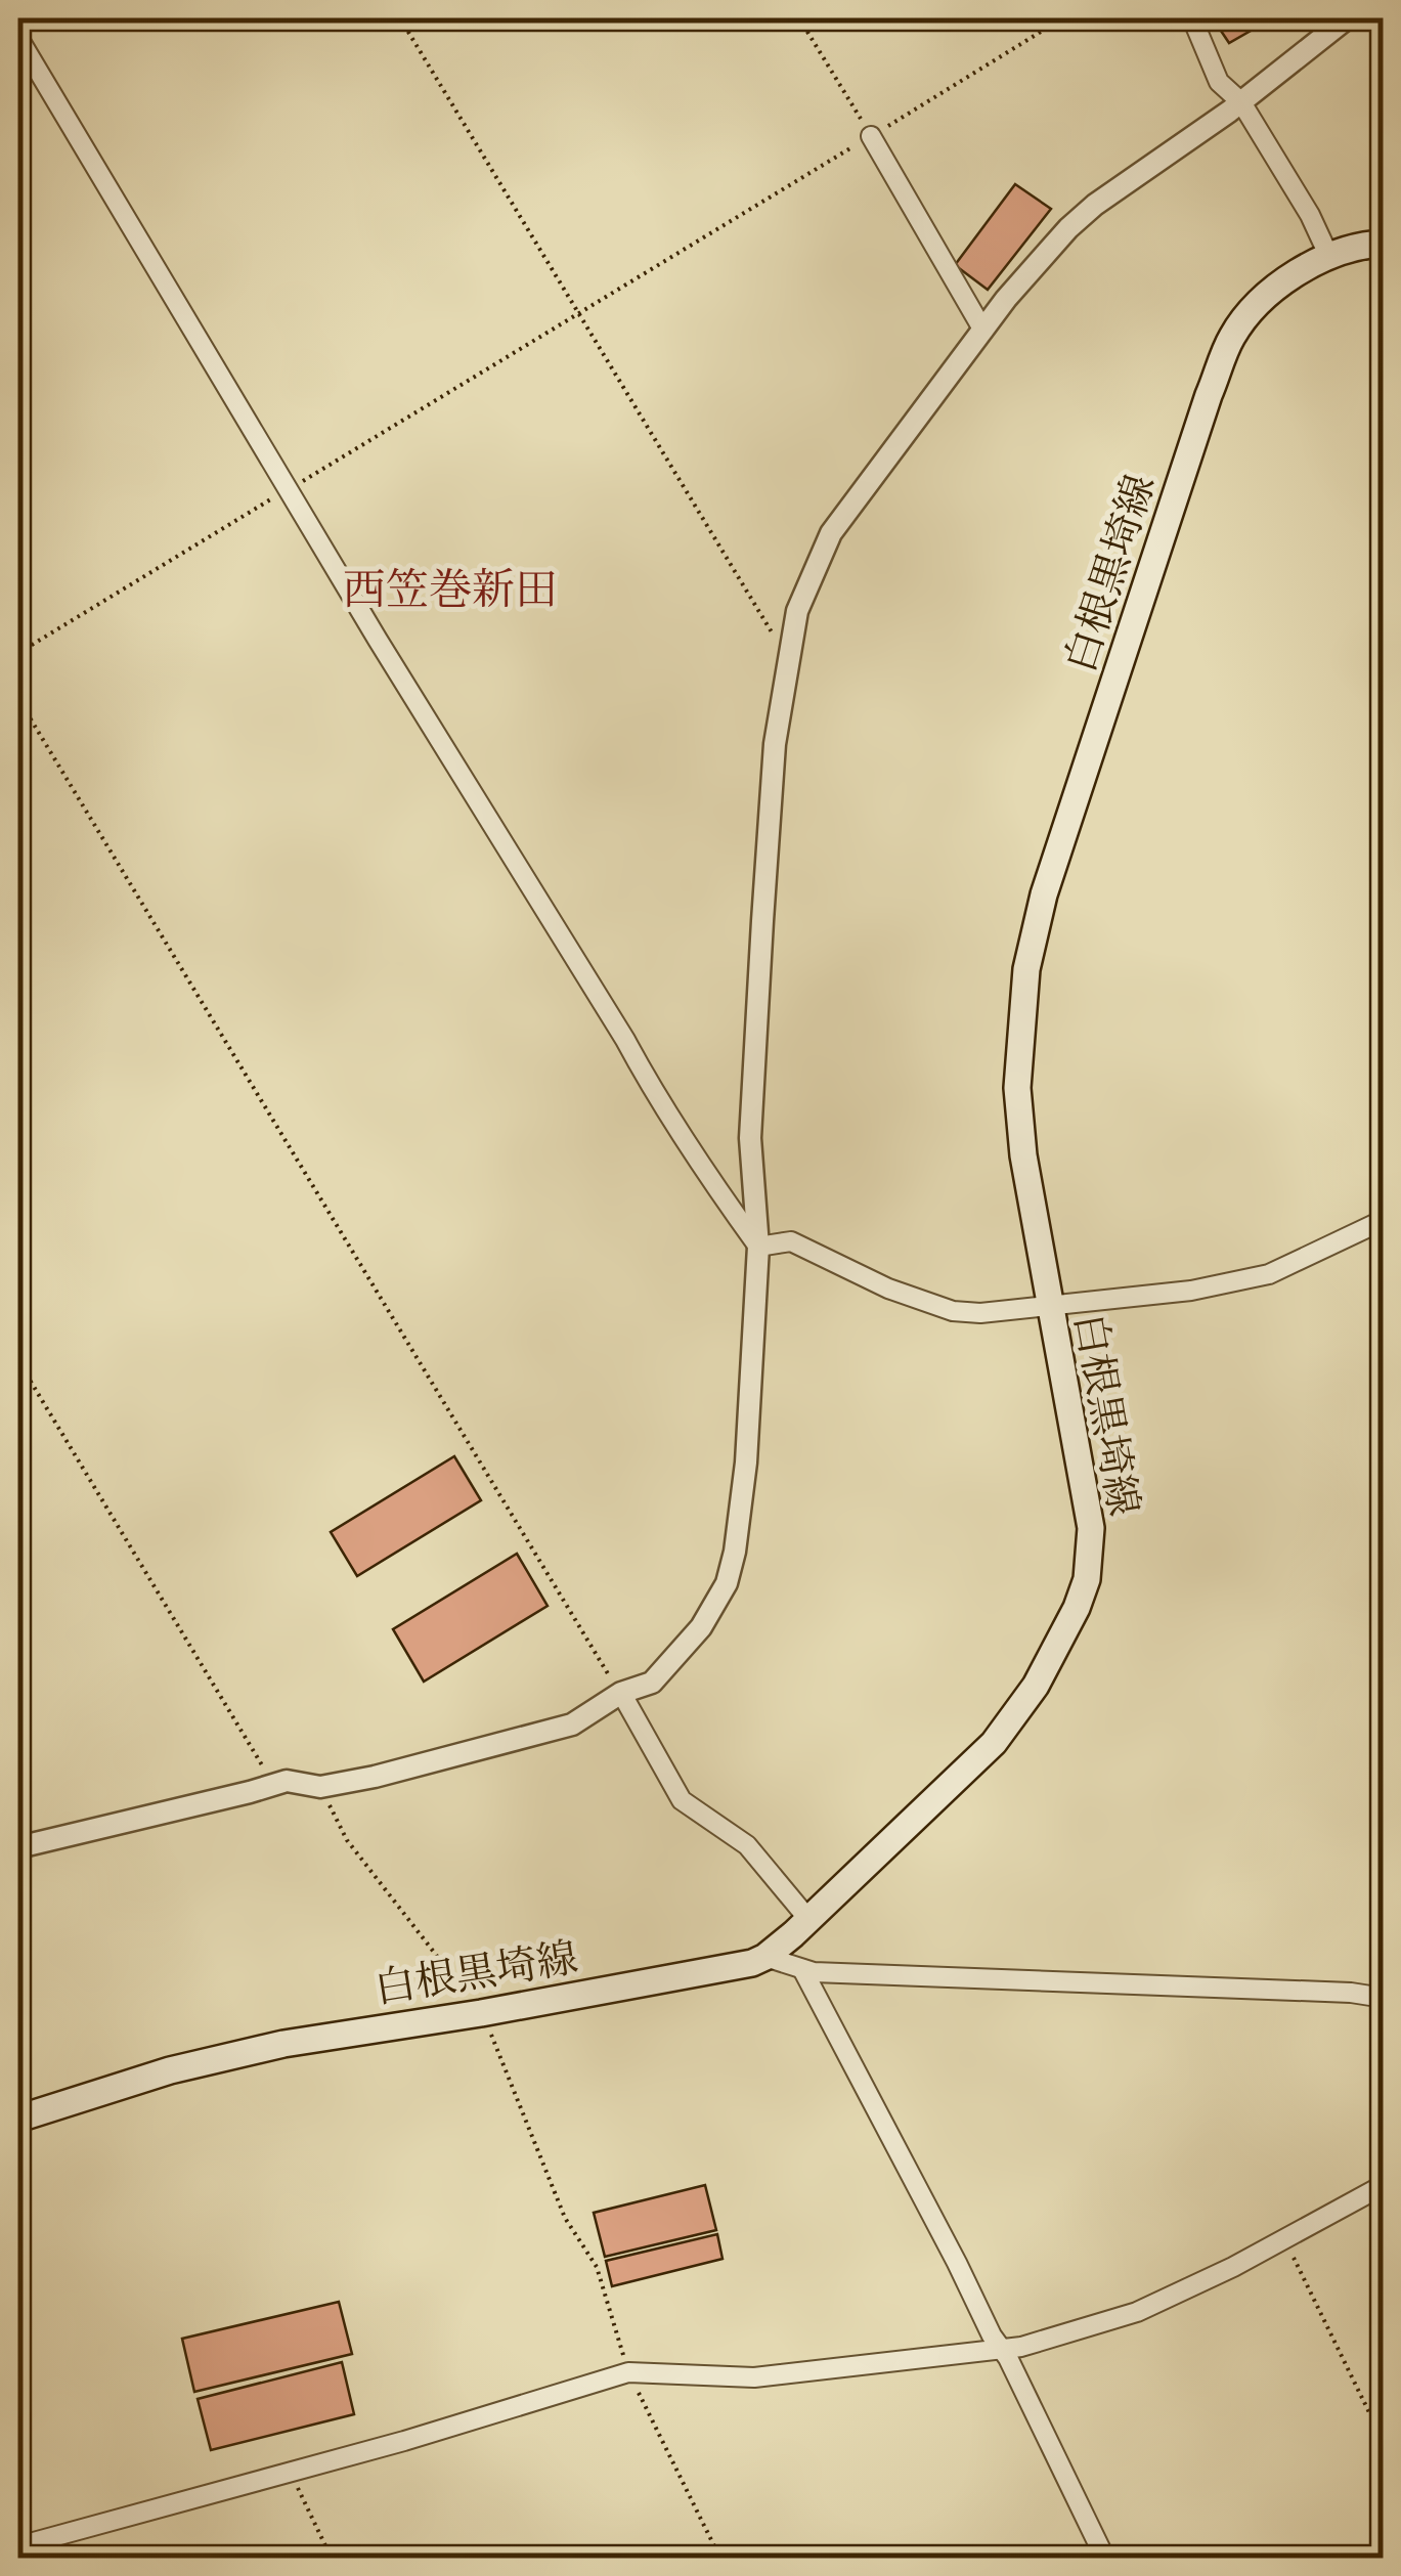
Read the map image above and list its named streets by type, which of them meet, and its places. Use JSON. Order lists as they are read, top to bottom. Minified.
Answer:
{"streets":{"main road":["白根黒埼線"]},"districts":["西笠巻新田"]}
